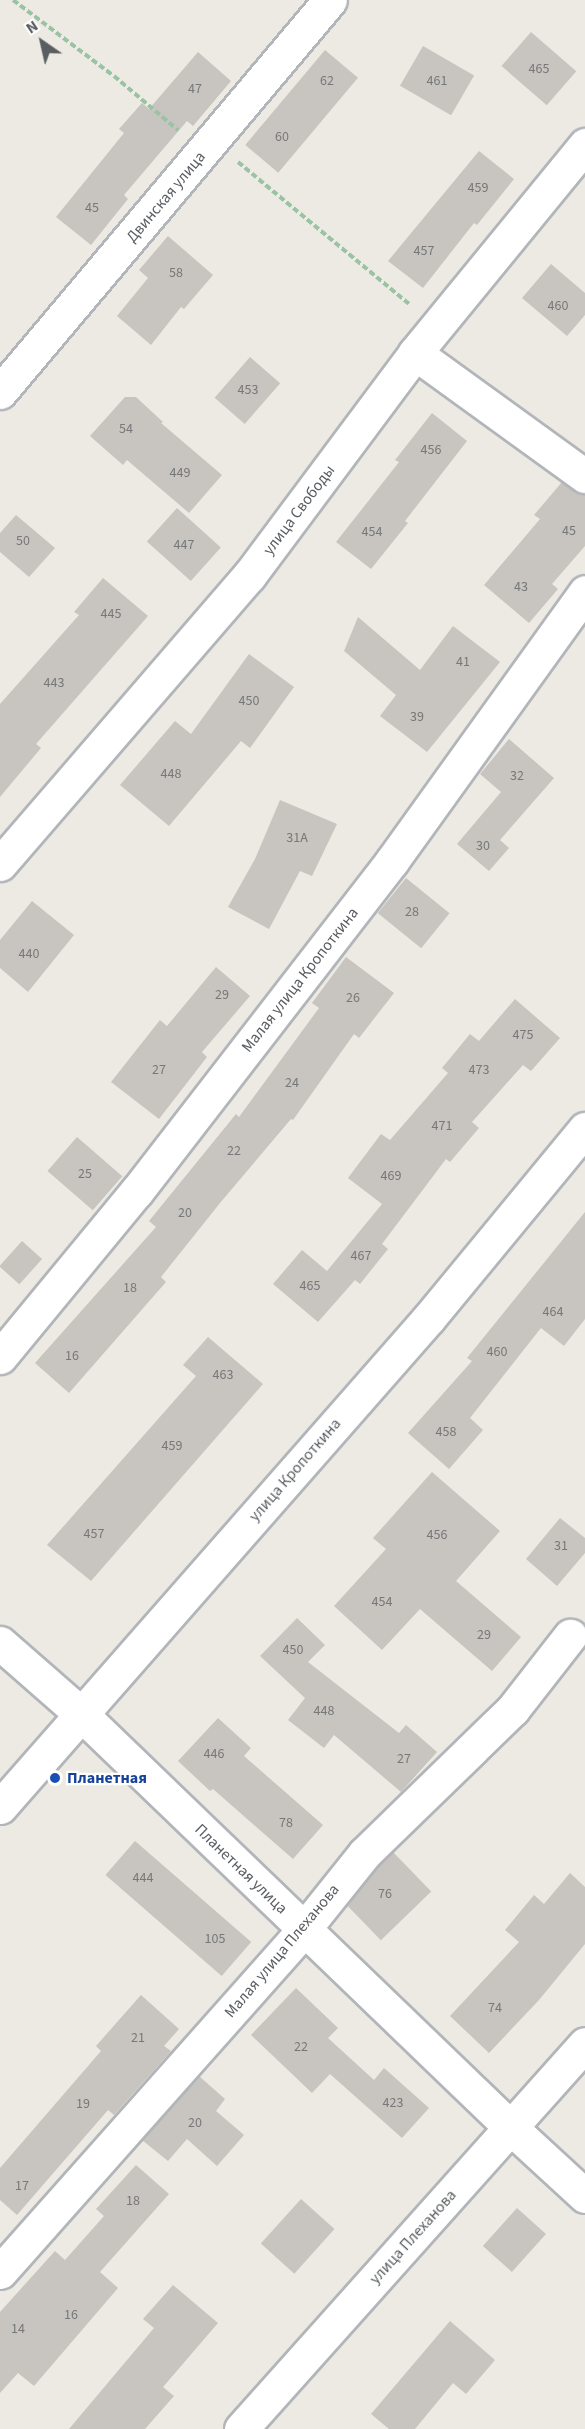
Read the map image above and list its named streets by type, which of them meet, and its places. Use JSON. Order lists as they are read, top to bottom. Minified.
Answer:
{"streets":{"street":["Двинская улица","улица Свободы","Малая улица Кропоткина","улица Кропоткина","Планетная улица","Малая улица Плеханова","улица Плеханова"]},"crossings":[["улица Кропоткина","Планетная улица"],["Планетная улица","Малая улица Плеханова"],["Планетная улица","улица Плеханова"]],"places":["Планетная"],"house_numbers":["465","62","461","47","60","459","45","457","58","460","453","54","456","449","45","454","50","447","43","445","41","443","450","39","448","32","31А","30","28","440","29","26","475","27","473","24","471","22","25","469","20","467","465","18","464","460","16","463","458","459","457","456","31","454","29","450","448","446","27","78","444","76","105","74","21","22","423","19","20","17","18","16","14"],"north":"top left"}
